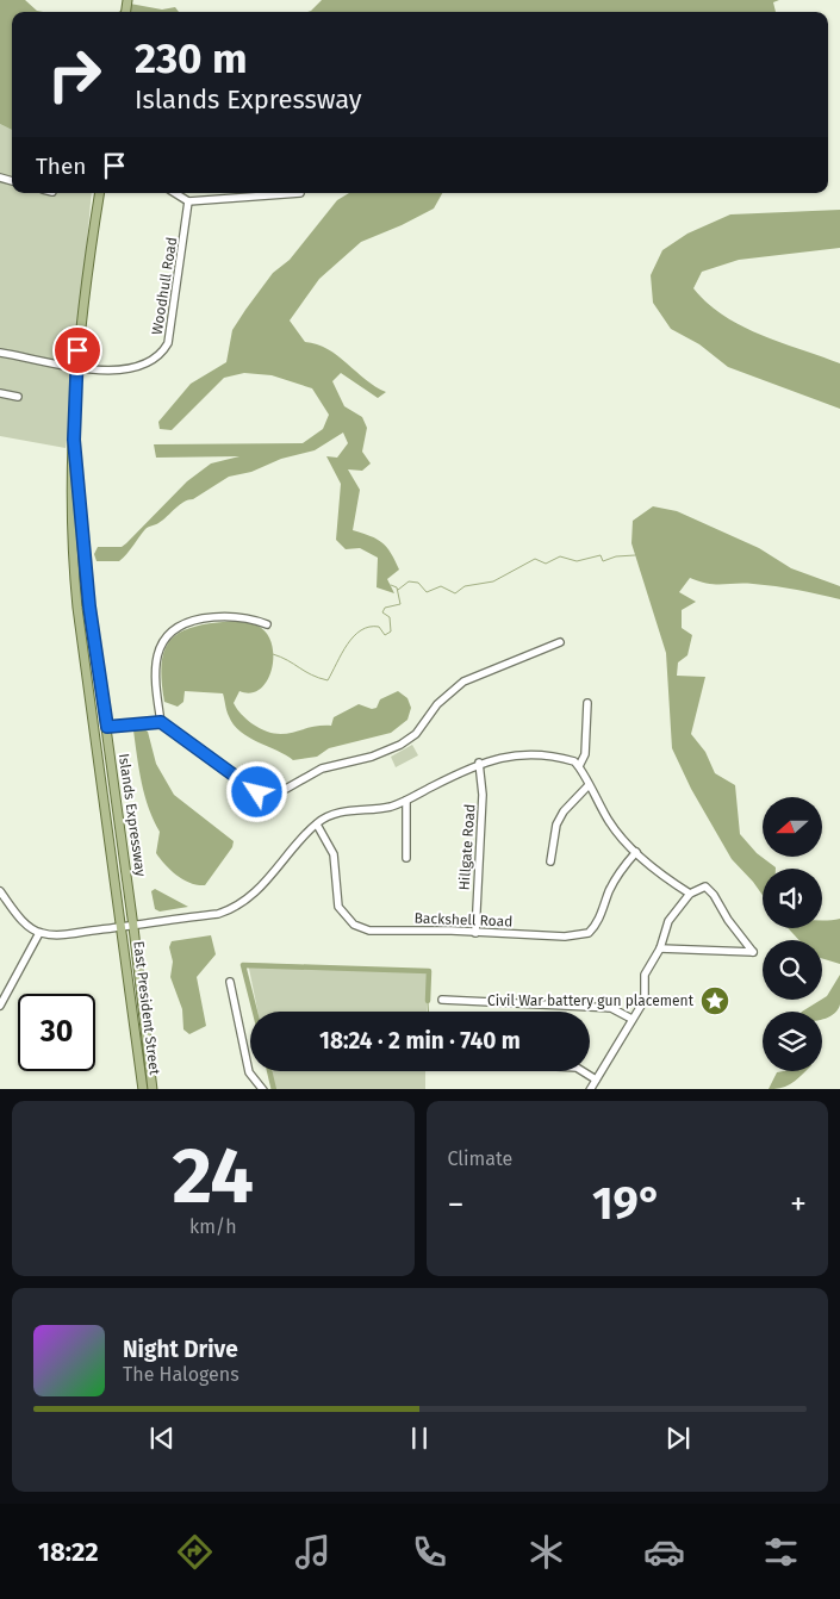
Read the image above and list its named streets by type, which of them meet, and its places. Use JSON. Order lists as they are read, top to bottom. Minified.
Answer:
{"streets":{"main road":["Islands Expressway","East President Street"],"street":["Woodhull Road","Hillgate Road","Backshell Road"]},"crossings":[["Woodhull Road","Islands Expressway"],["Islands Expressway","East President Street"],["Hillgate Road","Backshell Road"]],"places":{"place":["Civil War battery gun placement"]},"north":"left","page":{"turn":["230 m","Islands Expressway"],"then":"Then","limit":"30","trip":"18:24 · 2 min · 740 m","tile":[["24","km/h"],"Climate"],"heat":["−","19°","+"],"song":["Night Drive","The Halogens"],"tabs":"18:22"}}
